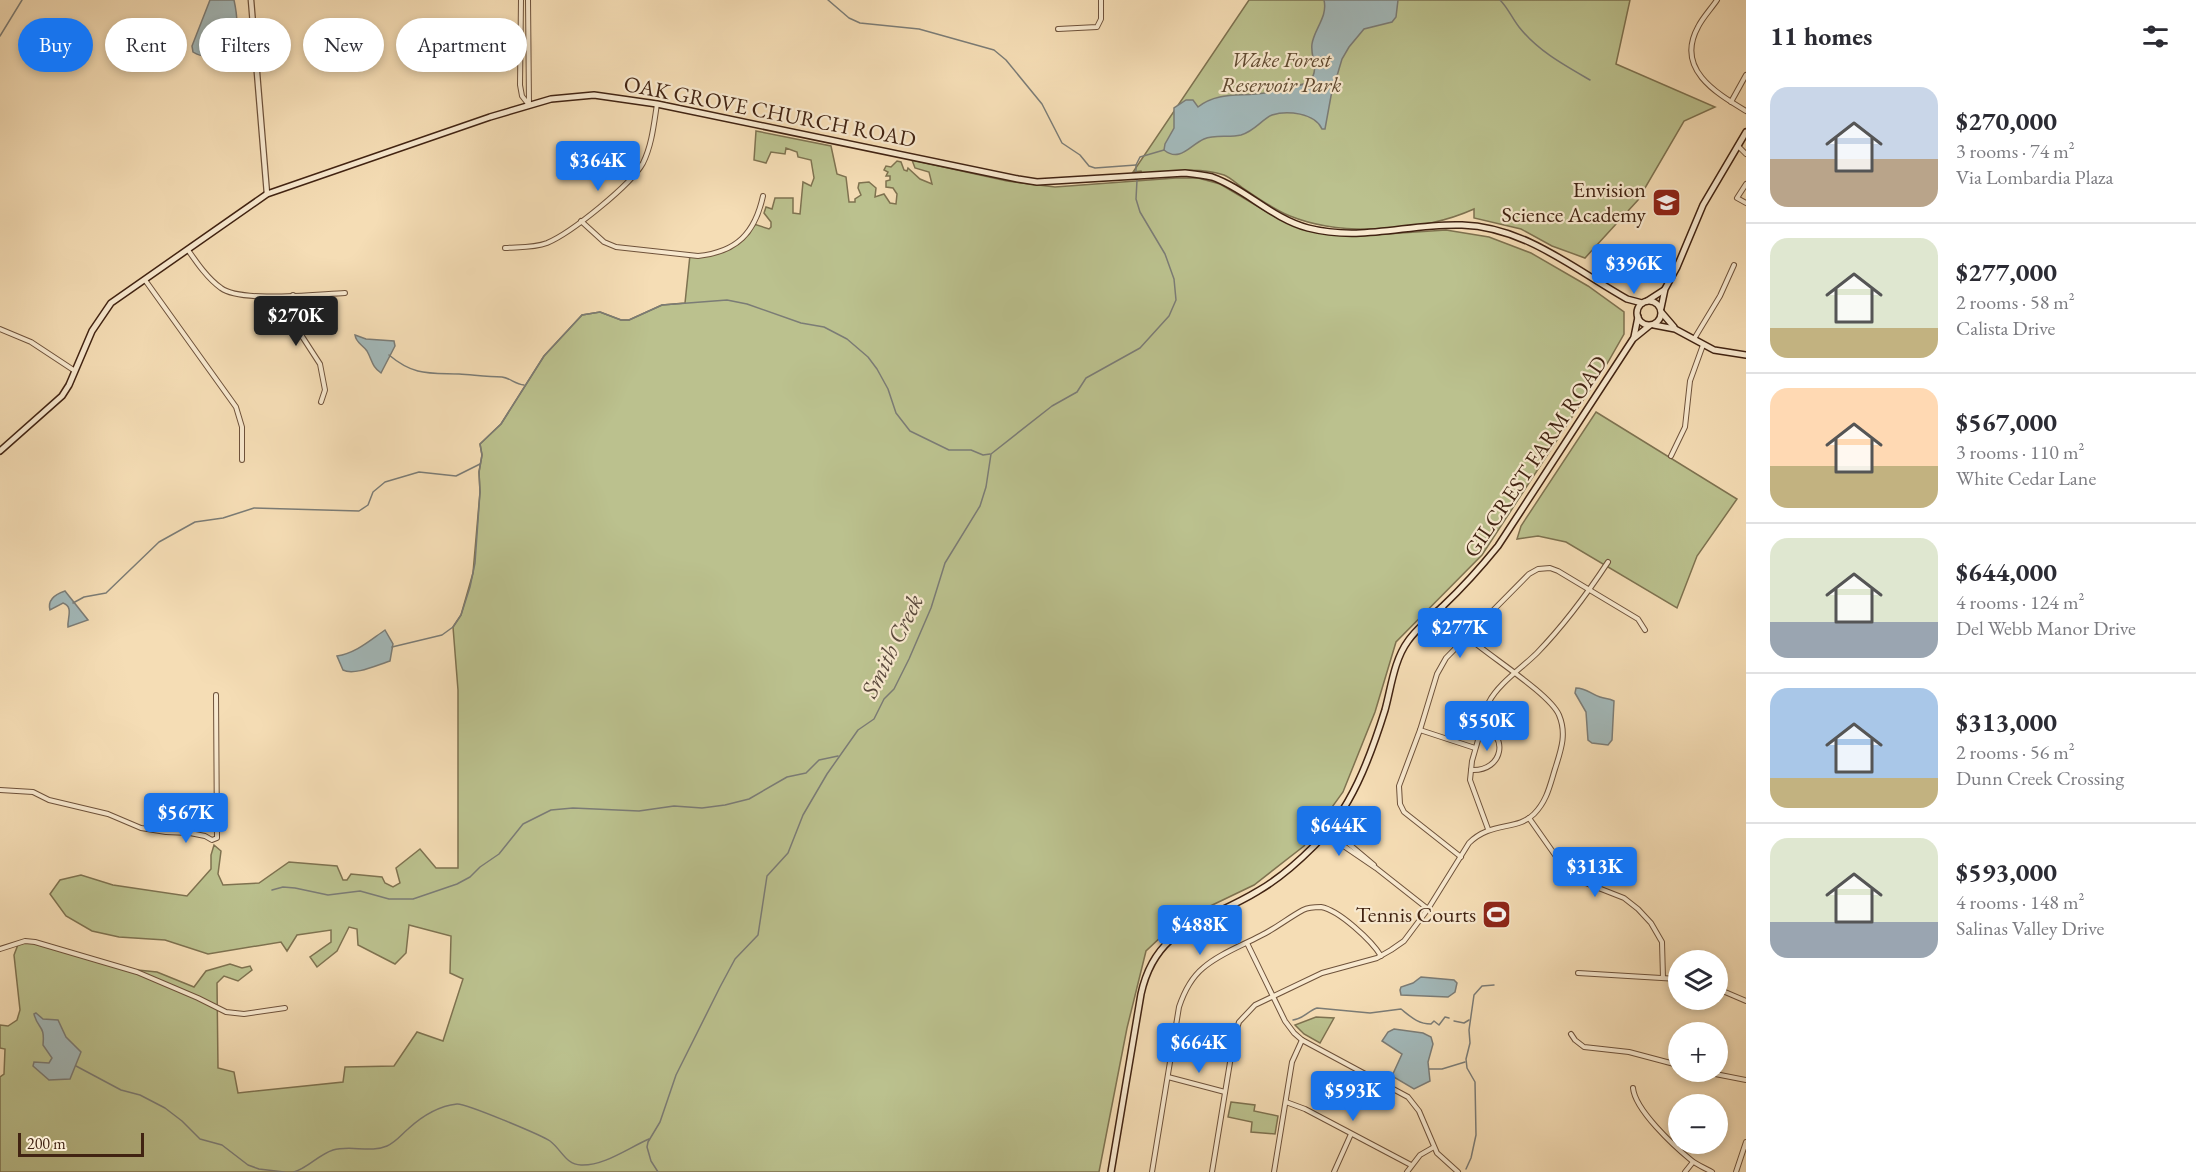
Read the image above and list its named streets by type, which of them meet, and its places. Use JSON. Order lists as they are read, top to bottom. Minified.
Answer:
{"streets":{"main road":["OAK GROVE CHURCH ROAD","GILCREST FARM ROAD"]},"crossings":[["OAK GROVE CHURCH ROAD","GILCREST FARM ROAD"]],"water":["Smith Creek"],"parks":["Wake Forest Reservoir Park"],"places":{"school or university":["Envision Science Academy"],"sports":["Tennis Courts"]},"scale_bar":"200 m","page":{"heading":"11 homes","chip":["Buy","Rent","Filters","New","Apartment"],"list":[{"name":"$270,000","note":"3 rooms · 74 m² · Via Lombardia Plaza"},{"name":"$277,000","note":"2 rooms · 58 m² · Calista Drive"},{"name":"$567,000","note":"3 rooms · 110 m² · White Cedar Lane"},{"name":"$644,000","note":"4 rooms · 124 m² · Del Webb Manor Drive"},{"name":"$313,000","note":"2 rooms · 56 m² · Dunn Creek Crossing"},{"name":"$593,000","note":"4 rooms · 148 m² · Salinas Valley Drive"}],"price":["$364K","$396K","$270K","$277K","$550K","$567K","$644K","$313K","$488K","$664K","$593K"],"map_buttons":["+","−"],"scale":"200 m"}}
